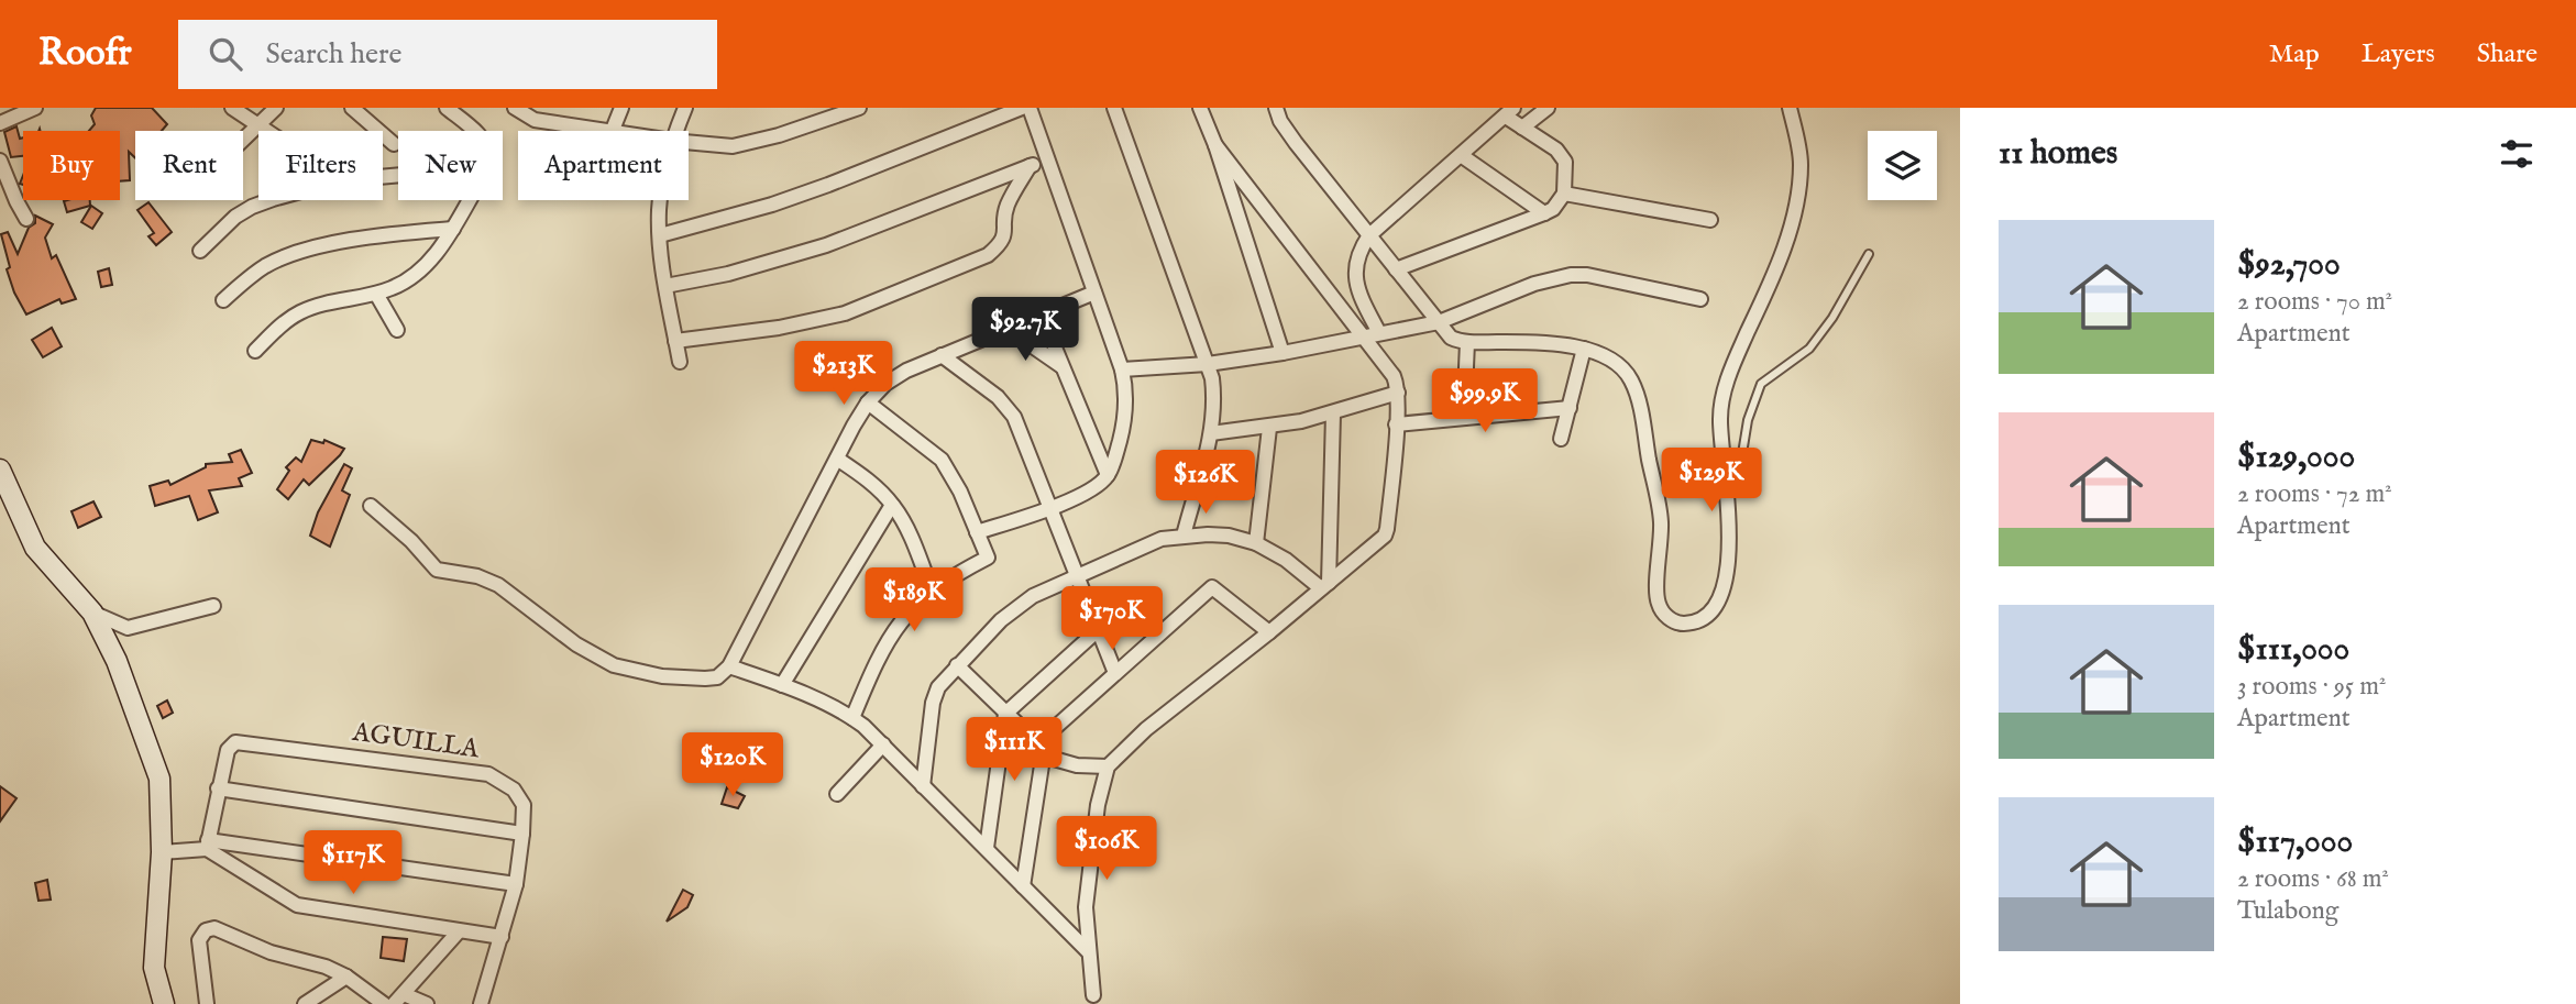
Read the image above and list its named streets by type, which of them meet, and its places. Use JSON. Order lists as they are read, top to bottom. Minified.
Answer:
{"streets":{"street":["AGUILLA"]},"page":{"header":"Roofr","search":"Search here","nav":["Map","Layers","Share"],"heading":"11 homes","chip":["Buy","Rent","Filters","New","Apartment"],"list":[{"name":"$92,700","note":"2 rooms · 70 m² · Apartment"},{"name":"$129,000","note":"2 rooms · 72 m² · Apartment"},{"name":"$111,000","note":"3 rooms · 95 m² · Apartment"},{"name":"$117,000","note":"2 rooms · 68 m² · Tulabong"}],"price":["$92.7K","$213K","$99.9K","$129K","$126K","$189K","$170K","$111K","$120K","$106K","$117K"]}}
